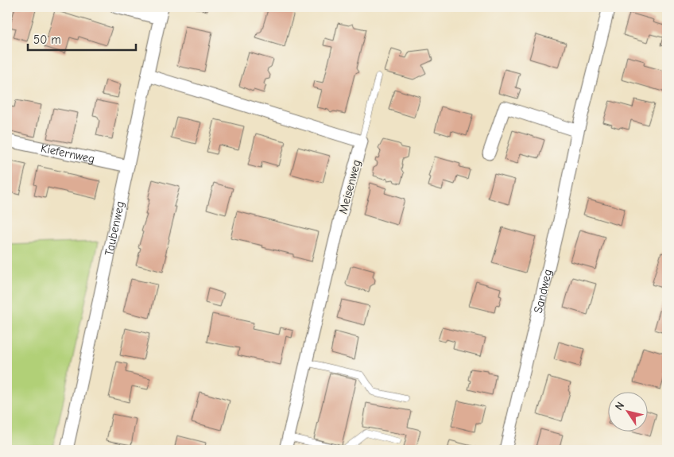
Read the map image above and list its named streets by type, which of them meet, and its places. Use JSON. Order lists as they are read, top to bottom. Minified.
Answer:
{"streets":{"street":["Kiefernweg","Meisenweg","Taubenweg","Sandweg"]},"crossings":[["Kiefernweg","Taubenweg"]],"scale_bar":"50 m","north":"top left"}
